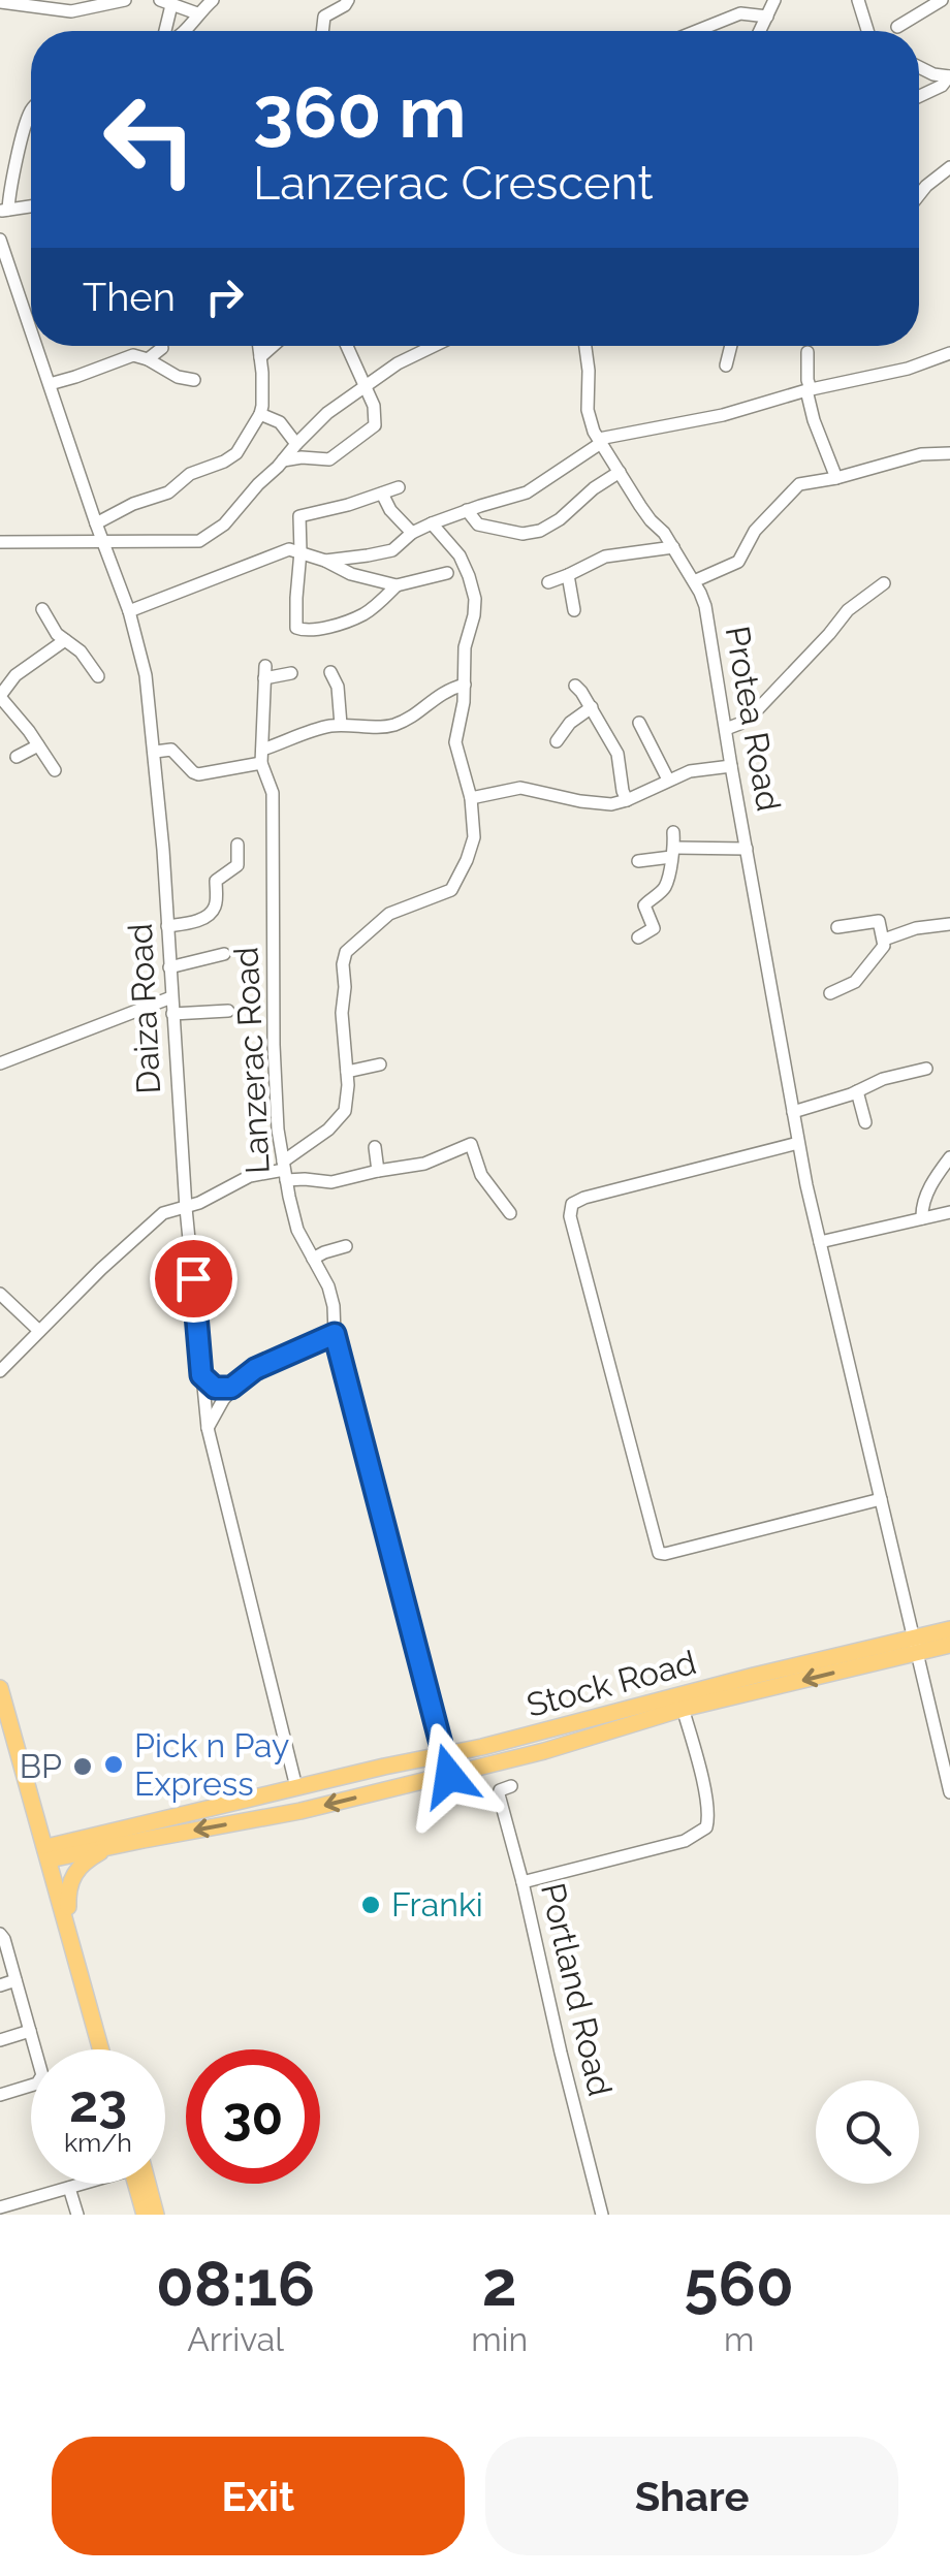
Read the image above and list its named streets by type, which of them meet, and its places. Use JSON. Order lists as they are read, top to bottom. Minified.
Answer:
{"streets":{"main road":["Stock Road"],"street":["Protea Road","Daiza Road","Lanzerac Road","Portland Road"]},"crossings":[["Protea Road","Stock Road"],["Daiza Road","Stock Road"],["Lanzerac Road","Stock Road"]],"places":["Pick n Pay Express","BP","Franki"],"page":{"turn":["360 m","Lanzerac Crescent"],"then":"Then","speed":"23 km/h","limit":"30","eta":["08:16","Arrival","2","min","560","m"],"buttons":["Exit","Share"]}}
